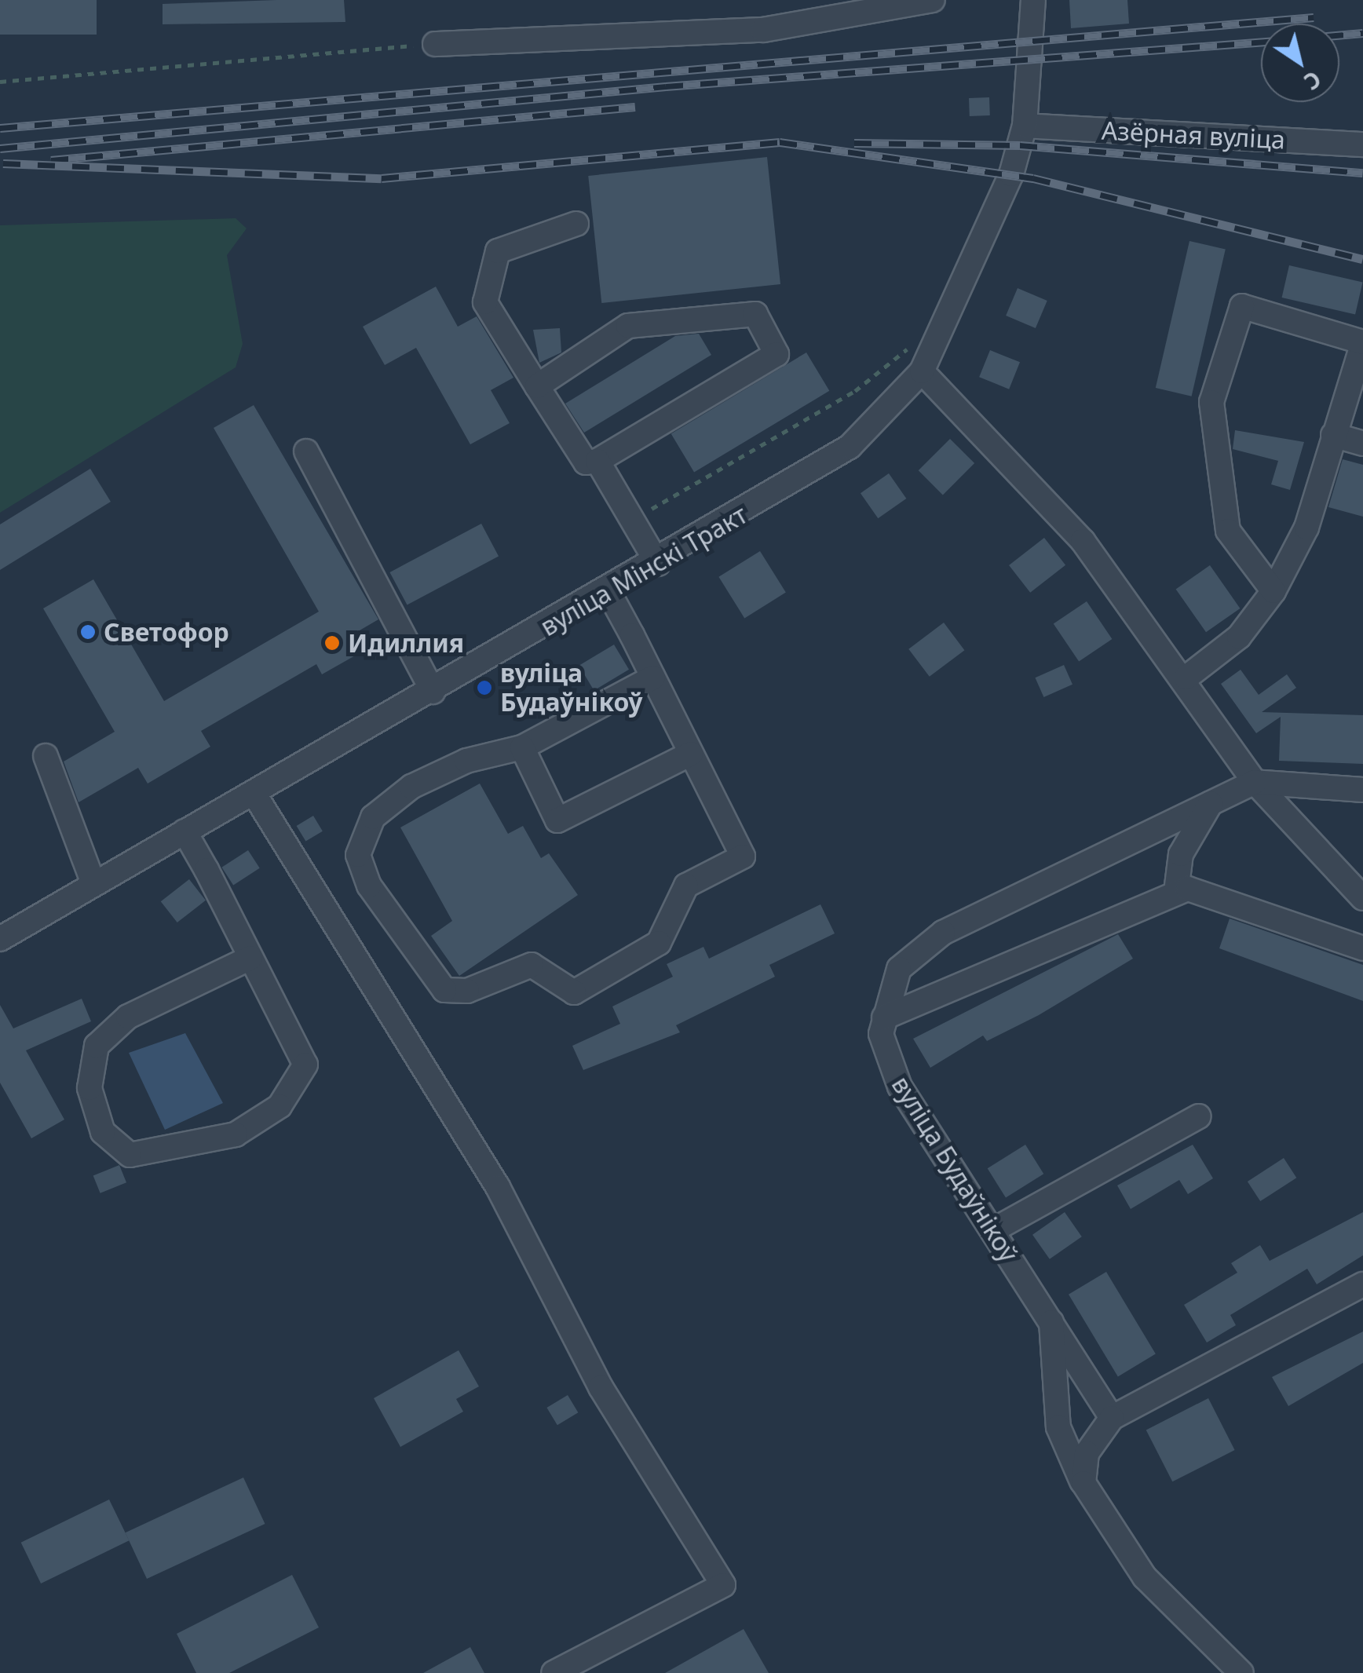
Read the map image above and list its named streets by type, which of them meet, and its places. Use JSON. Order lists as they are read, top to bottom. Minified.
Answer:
{"streets":{"street":["Азёрная вуліца","вуліца Мінскі Тракт","вуліца Будаўнікоў"]},"crossings":[["Азёрная вуліца","вуліца Мінскі Тракт"]],"places":["Светофор","Идиллия","вуліца Будаўнікоў"],"north":"bottom right"}
